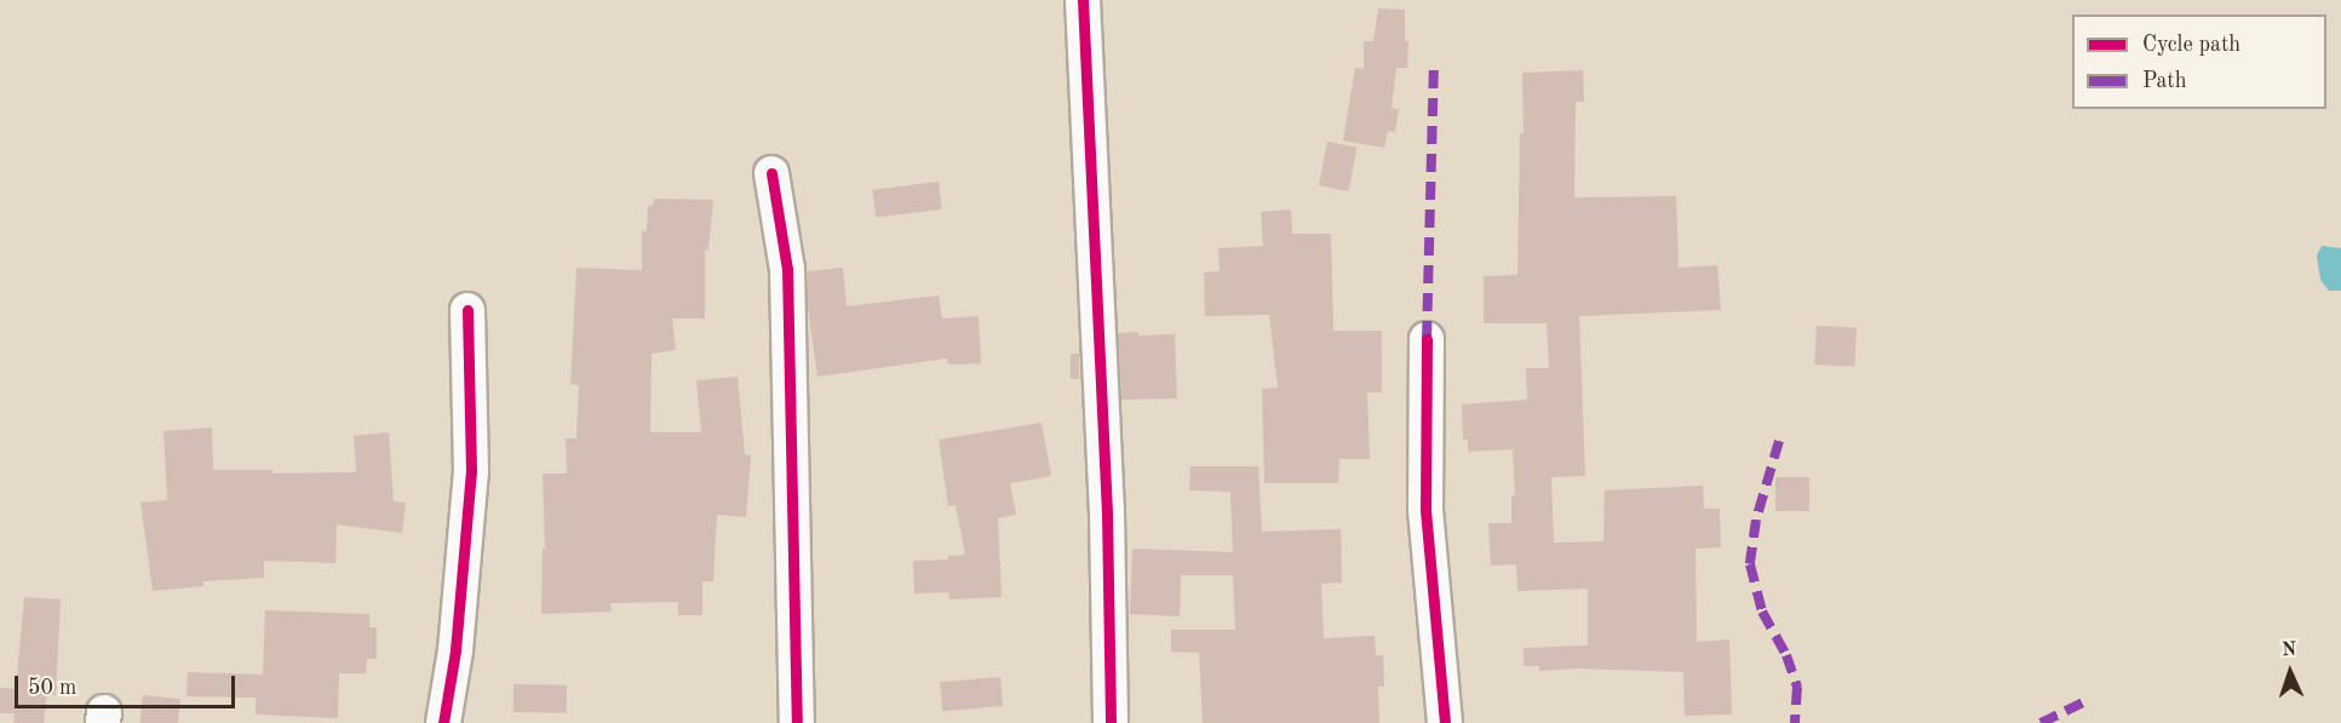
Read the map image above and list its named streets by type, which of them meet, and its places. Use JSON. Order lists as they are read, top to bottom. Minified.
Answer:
{"legend":["Cycle path","Path"],"scale_bar":"50 m","north":"top"}
